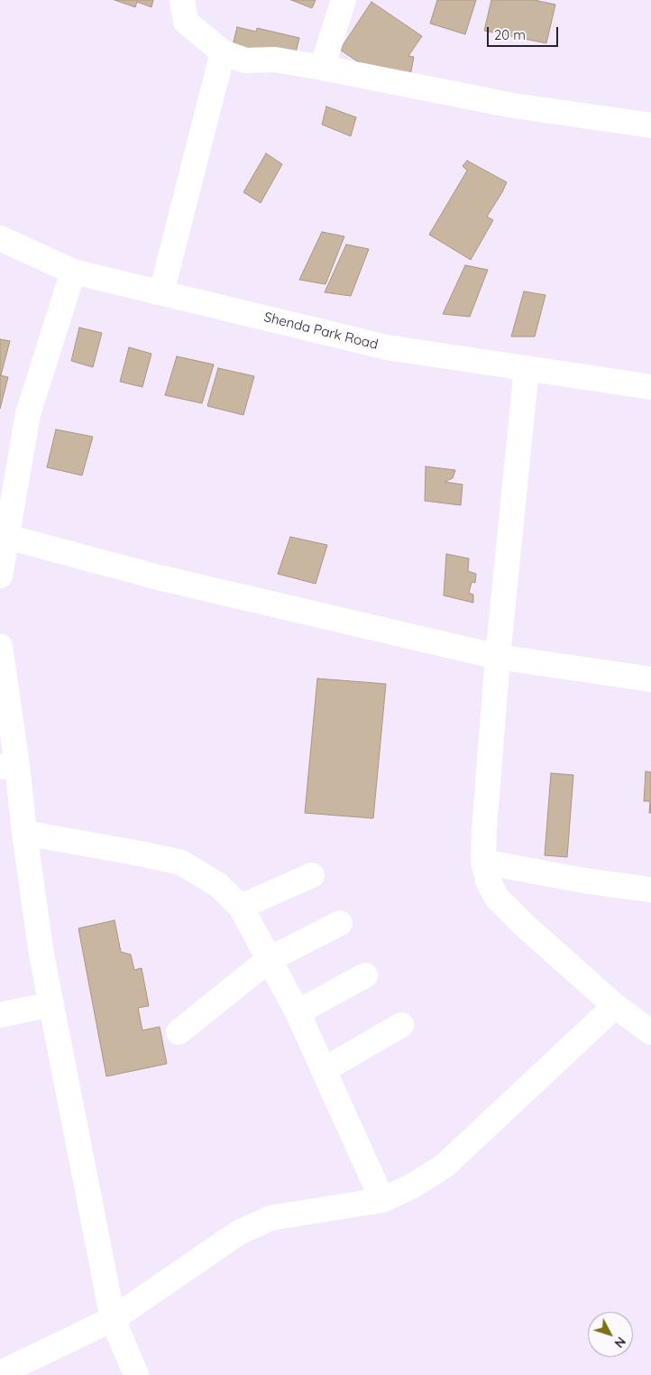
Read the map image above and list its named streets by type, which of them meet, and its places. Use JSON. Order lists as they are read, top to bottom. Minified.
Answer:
{"streets":{"street":["Shenda Park Road"]},"scale_bar":"20 m","north":"bottom right"}
